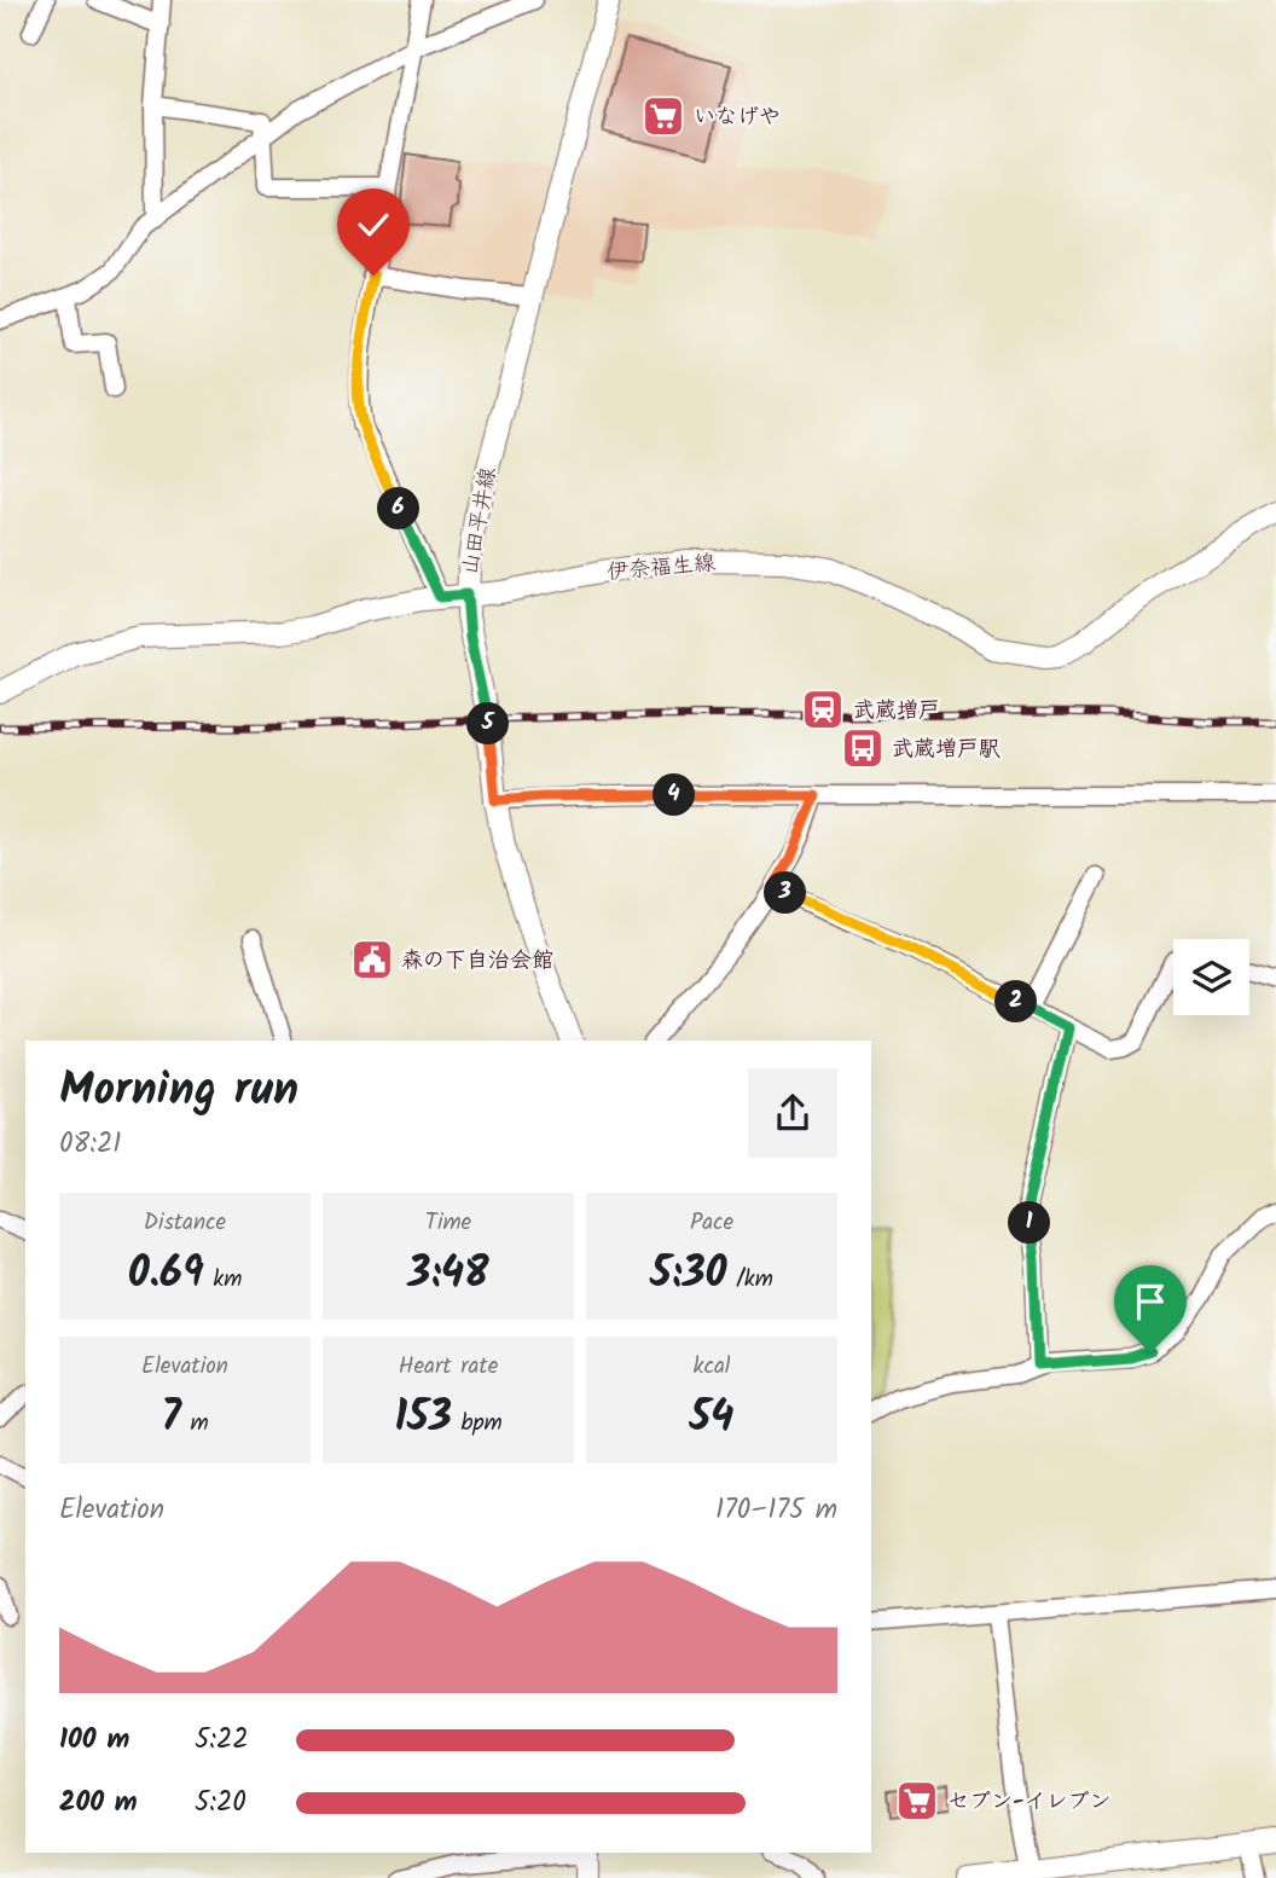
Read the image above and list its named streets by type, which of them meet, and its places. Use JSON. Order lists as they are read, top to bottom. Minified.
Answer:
{"streets":{"main road":["山田平井線","伊奈福生線"]},"crossings":[["山田平井線","伊奈福生線"]],"places":{"supermarket":["いなげや","セブン-イレブン"],"station":["武蔵増戸"],"bus stop":["武蔵増戸駅"],"public building":["森の下自治会館"]},"page":{"pins":["6","5","4","3","2","1"],"heading":["Morning run","08:21"],"stats":[["Distance","0.69 km"],["Time","3:48"],["Pace","5:30 /km"],["Elevation","7 m"],["Heart rate","153 bpm"],["kcal","54"]],"chart":["Elevation","170–175 m"],"list":[{"name":"100 m","note":"5:22"},{"name":"200 m","note":"5:20"}]}}
